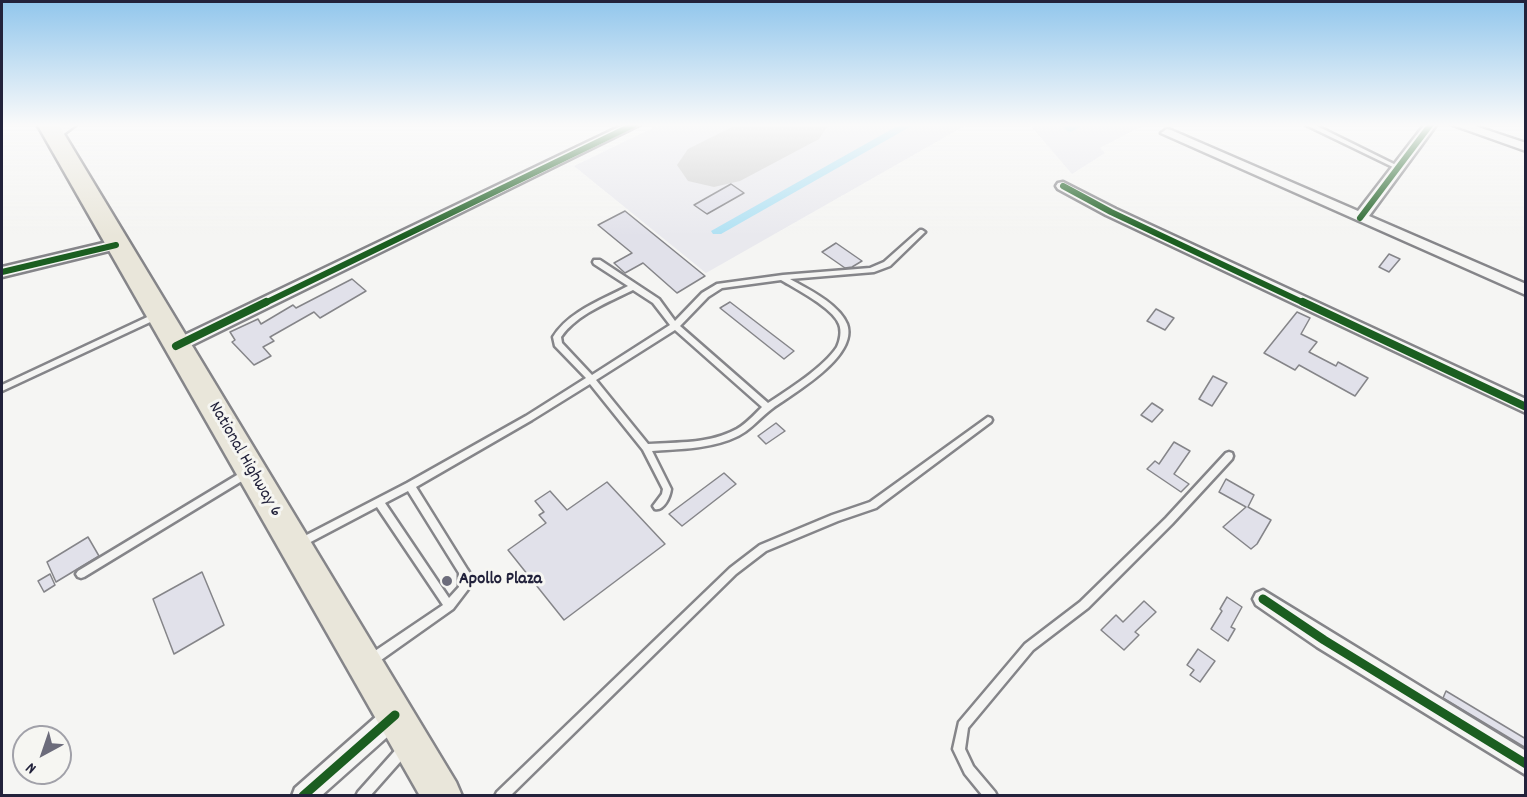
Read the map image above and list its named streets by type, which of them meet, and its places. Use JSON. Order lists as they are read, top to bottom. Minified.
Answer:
{"streets":{"highway":["National Highway 6"]},"places":["Apollo Plaza"],"north":"bottom left"}
